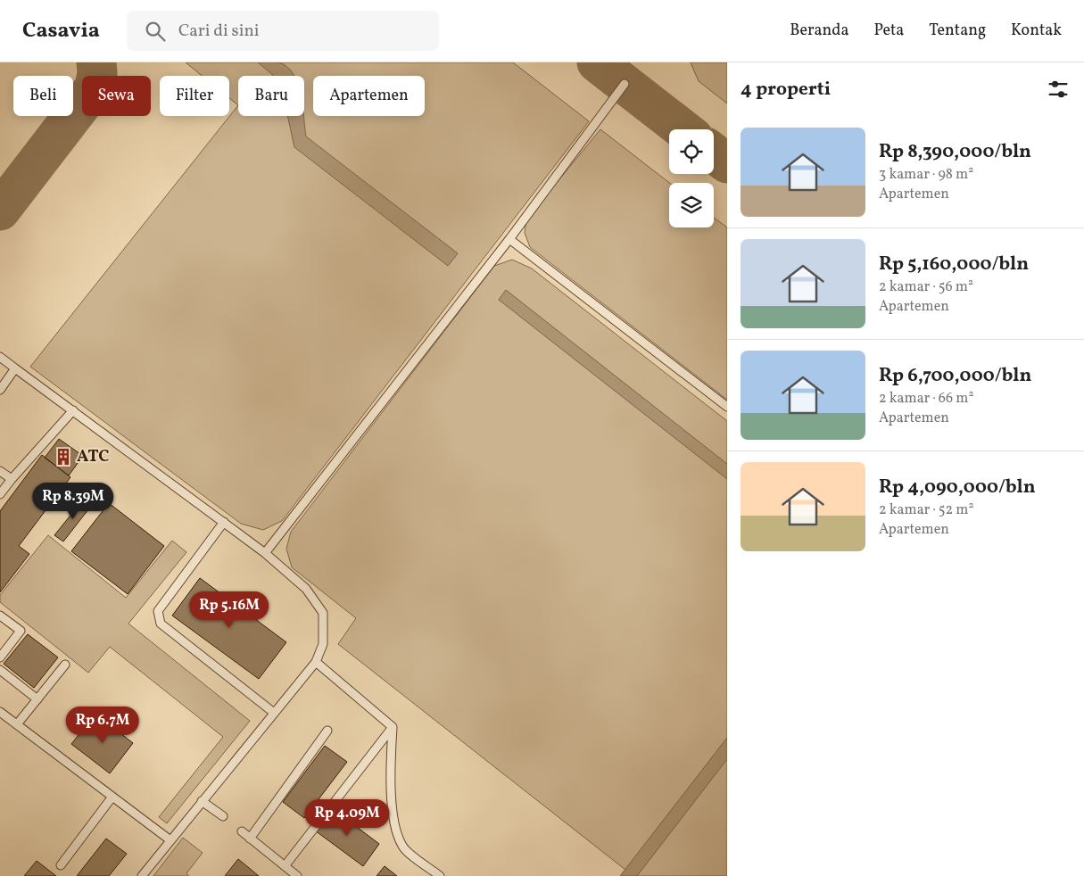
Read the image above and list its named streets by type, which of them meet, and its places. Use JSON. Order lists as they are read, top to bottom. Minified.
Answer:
{"places":{"building":["ATC"]},"page":{"header":"Casavia","search":"Cari di sini","nav":["Beranda","Peta","Tentang","Kontak"],"heading":"4 properti","chip":["Beli","Sewa","Filter","Baru","Apartemen"],"list":[{"name":"Rp 8,390,000/bln","note":"3 kamar · 98 m² · Apartemen"},{"name":"Rp 5,160,000/bln","note":"2 kamar · 56 m² · Apartemen"},{"name":"Rp 6,700,000/bln","note":"2 kamar · 66 m² · Apartemen"},{"name":"Rp 4,090,000/bln","note":"2 kamar · 52 m² · Apartemen"}],"price":["Rp 8.39M","Rp 5.16M","Rp 6.7M","Rp 4.09M"]}}
